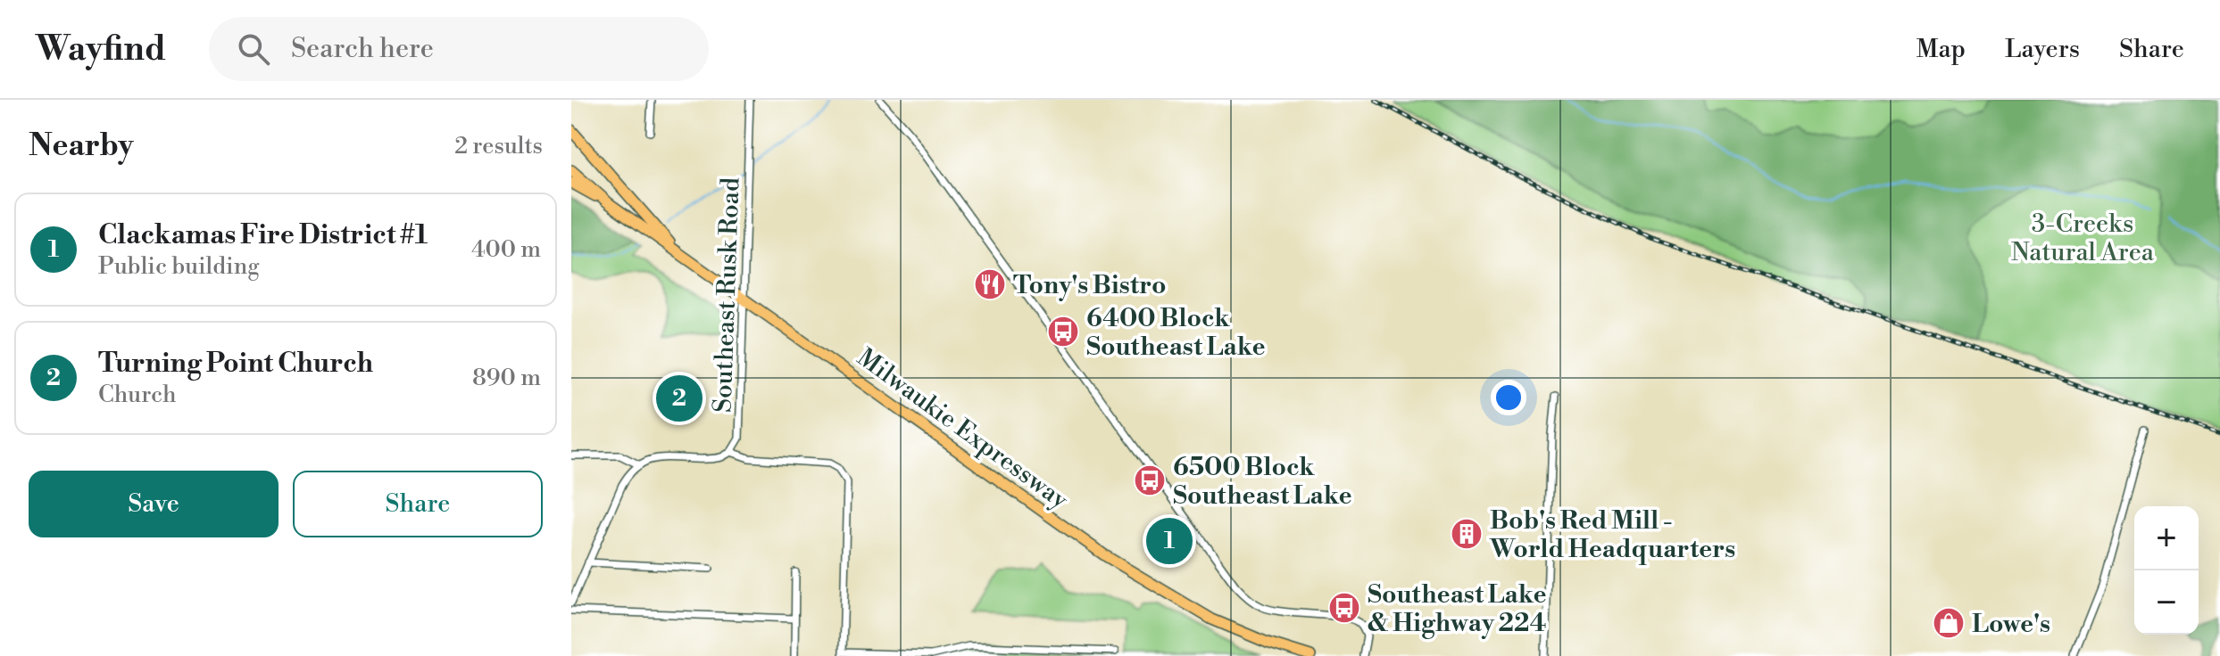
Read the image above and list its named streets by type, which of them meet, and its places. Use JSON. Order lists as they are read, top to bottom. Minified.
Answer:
{"streets":{"highway":["Milwaukie Expressway"],"street":["Southeast Rusk Road"]},"crossings":[["Southeast Rusk Road","Milwaukie Expressway"]],"parks":["3-Creeks Natural Area"],"places":{"restaurant":["Tony's Bistro"],"bus stop":["6400 Block Southeast Lake","6500 Block Southeast Lake","Southeast Lake & Highway 224"],"building":["Bob's Red Mill - World Headquarters"],"shop":["Lowe's"]},"page":{"header":"Wayfind","search":"Search here","nav":["Map","Layers","Share"],"heading":["Nearby","2 results"],"list":[{"mark":"1","name":"Clackamas Fire District #1","note":"Public building","value":"400 m"},{"mark":"2","name":"Turning Point Church","note":"Church","value":"890 m"}],"pins":["2","1"],"buttons":["Save","Share"],"map_buttons":["+","−"]}}
